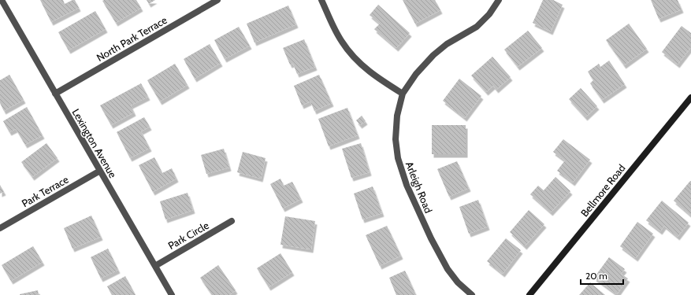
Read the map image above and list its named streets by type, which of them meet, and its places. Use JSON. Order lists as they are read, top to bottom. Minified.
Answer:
{"streets":{"main road":["Bellmore Road"],"street":["North Park Terrace","Lexington Avenue","Arleigh Road","Park Terrace","Park Circle"]},"crossings":[["North Park Terrace","Lexington Avenue"],["Lexington Avenue","Park Terrace"],["Lexington Avenue","Park Circle"]],"scale_bar":"20 m"}
